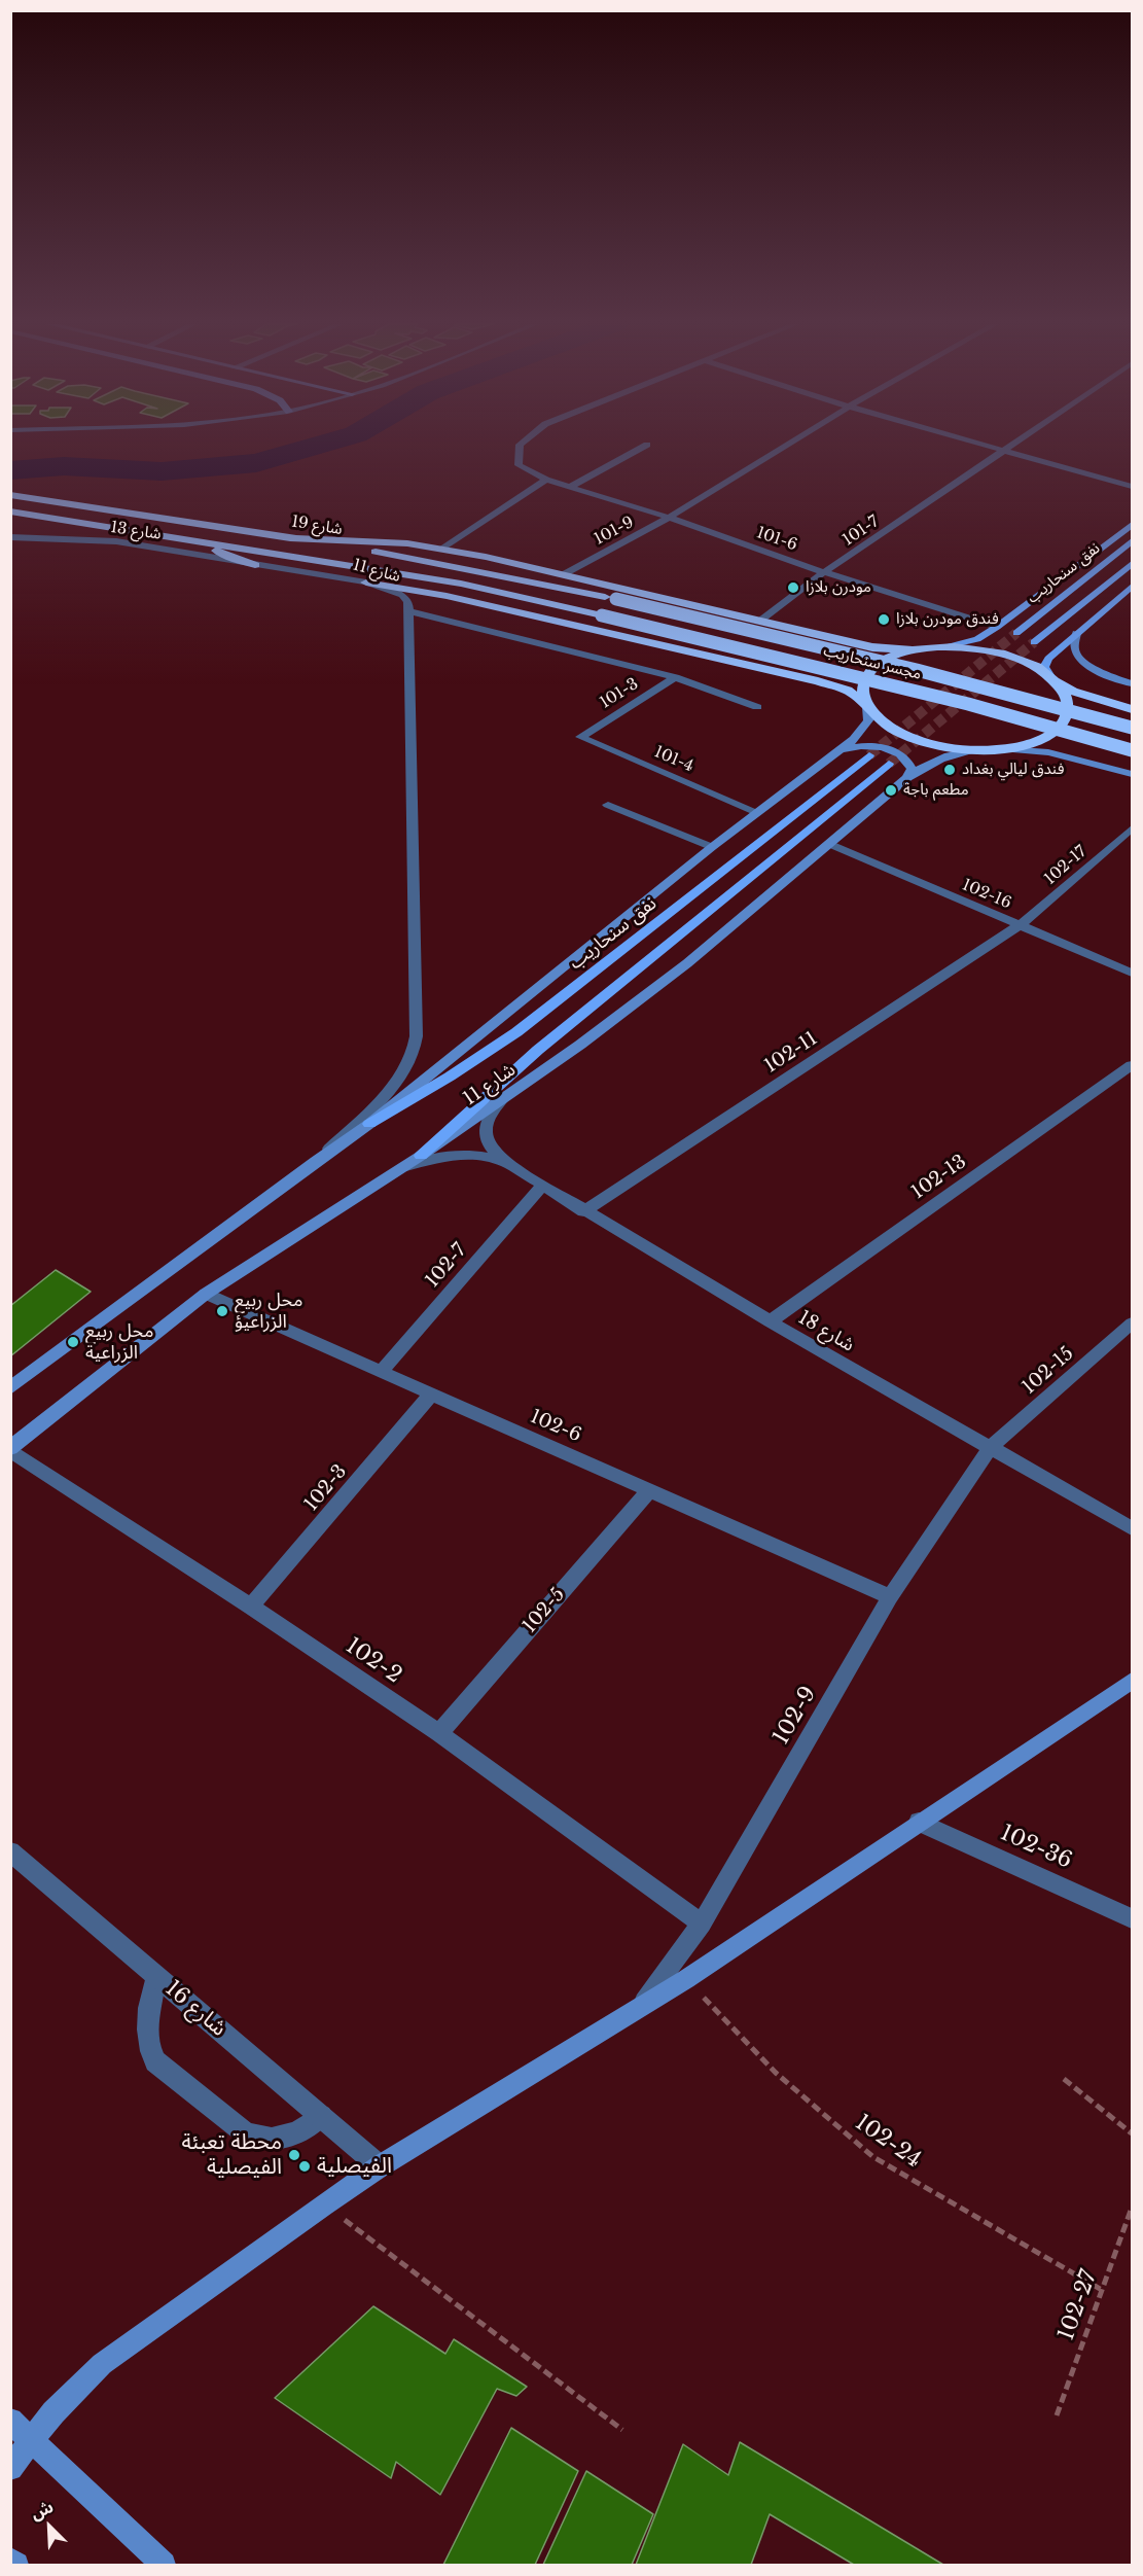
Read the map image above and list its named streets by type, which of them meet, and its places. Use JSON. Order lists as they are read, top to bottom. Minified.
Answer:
{"streets":{"highway":["شارع 19","مجسر سنحاريب"],"main road":["شارع 11","نفق سنحاريب"],"street":["شارع 13","101-9","101-7","101-6","101-3","101-4","102-17","102-16","102-11","102-13","102-7","شارع 18","102-15","102-6","102-3","102-5","102-2","102-9","102-36","شارع 16"],"path":["102-24","102-27"]},"crossings":[["شارع 19","مجسر سنحاريب"],["شارع 13","شارع 11"],["101-9","101-6"],["101-7","101-6"],["شارع 11","نفق سنحاريب"],["شارع 11","101-4"],["شارع 11","102-16"],["شارع 11","102-6"],["شارع 11","102-2"],["101-3","101-4"],["102-17","102-16"],["102-17","102-11"],["102-16","102-11"],["102-11","شارع 18"],["102-13","شارع 18"],["102-7","شارع 18"],["102-7","102-6"],["شارع 18","102-15"],["شارع 18","102-9"],["102-15","102-9"],["102-6","102-3"],["102-6","102-5"],["102-6","102-9"],["102-3","102-2"],["102-5","102-2"],["102-2","102-9"],["102-24","102-27"]],"places":["مودرن بلازا","فندق مودرن بلازا","فندق ليالي بغداد","مطعم باجة","محل ربيع الزراعيؤ","محل ربيع الزراعية","محطة تعبئة الفيصلية","الفيصلية"],"north":"top left"}
